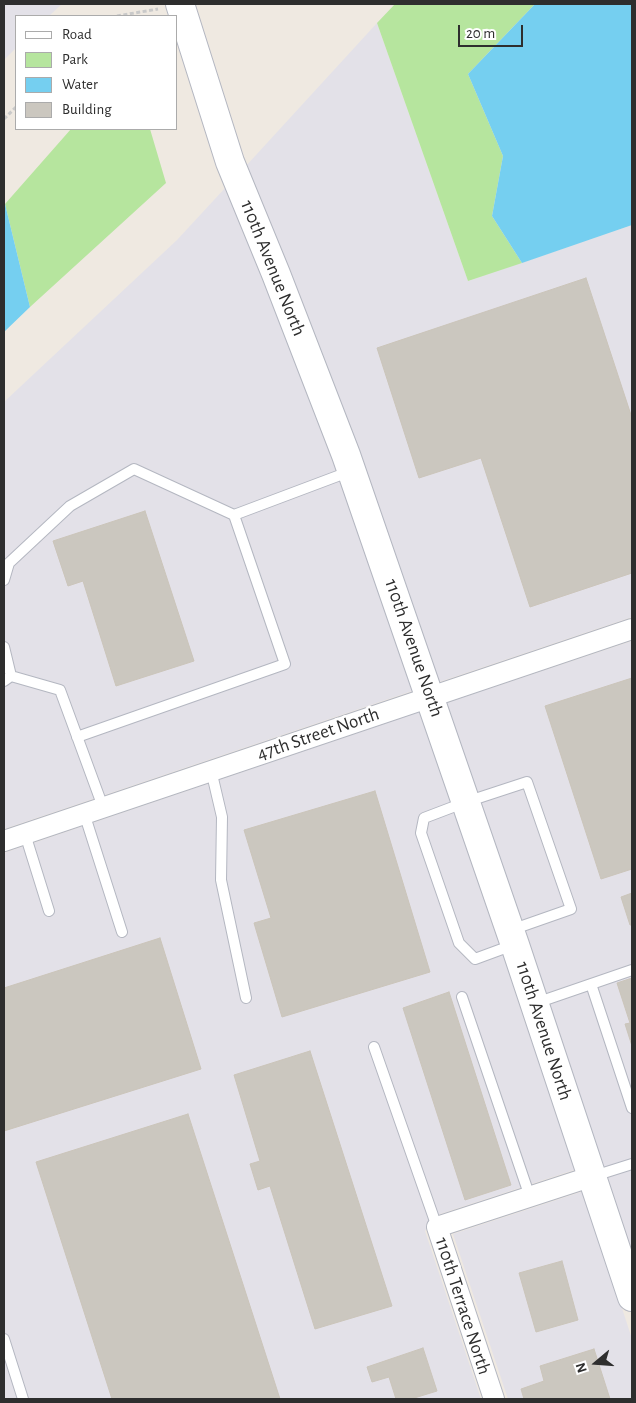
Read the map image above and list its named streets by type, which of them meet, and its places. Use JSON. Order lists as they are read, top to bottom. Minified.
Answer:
{"streets":{"street":["110th Avenue North","47th Street North","110th Terrace North"]},"crossings":[["110th Avenue North","47th Street North"],["110th Avenue North","110th Terrace North"]],"legend":["Road","Park","Water","Building"],"scale_bar":"20 m","north":"left"}
